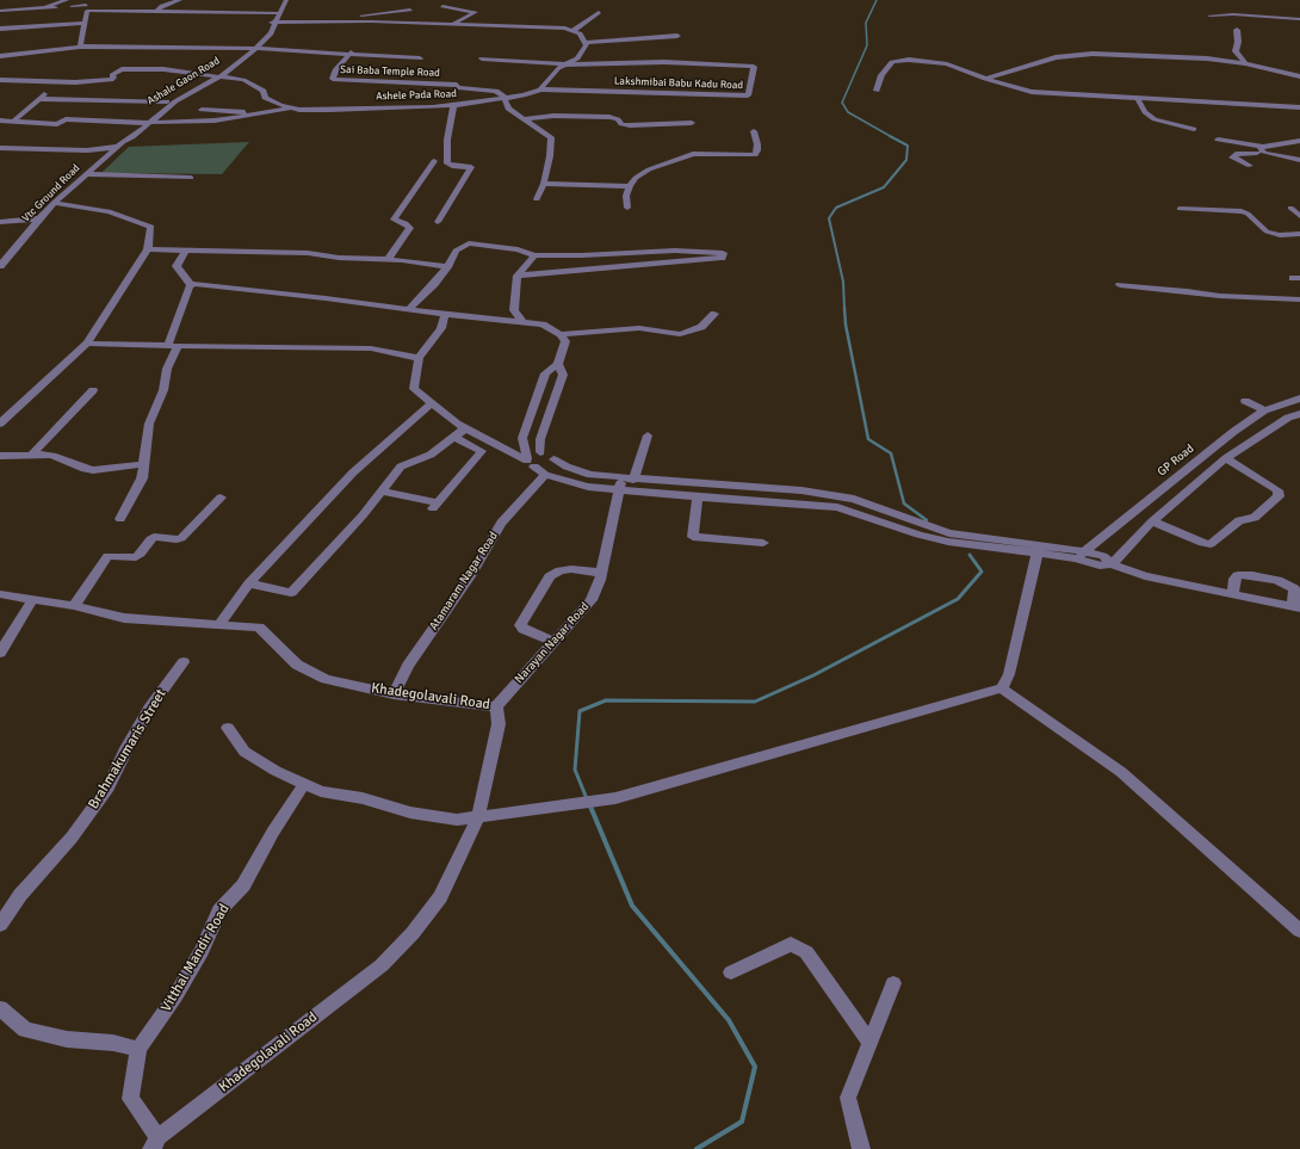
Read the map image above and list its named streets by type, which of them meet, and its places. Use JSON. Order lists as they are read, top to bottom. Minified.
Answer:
{"streets":{"street":["Sai Baba Temple Road","Ashale Gaon Road","Lakshmibai Babu Kadu Road","Ashele Pada Road","Vtc Ground Road","GP Road","Atamaram Nagar Road","Narayan Nagar Road","Khadegolavali Road","Brahmakumaris Street","Vitthal Mandir Road"]},"crossings":[["Sai Baba Temple Road","Ashale Gaon Road"],["Sai Baba Temple Road","Ashele Pada Road"],["Ashale Gaon Road","Vtc Ground Road"],["Lakshmibai Babu Kadu Road","Ashele Pada Road"],["Atamaram Nagar Road","Khadegolavali Road"],["Narayan Nagar Road","Khadegolavali Road"],["Khadegolavali Road","Vitthal Mandir Road"]]}
